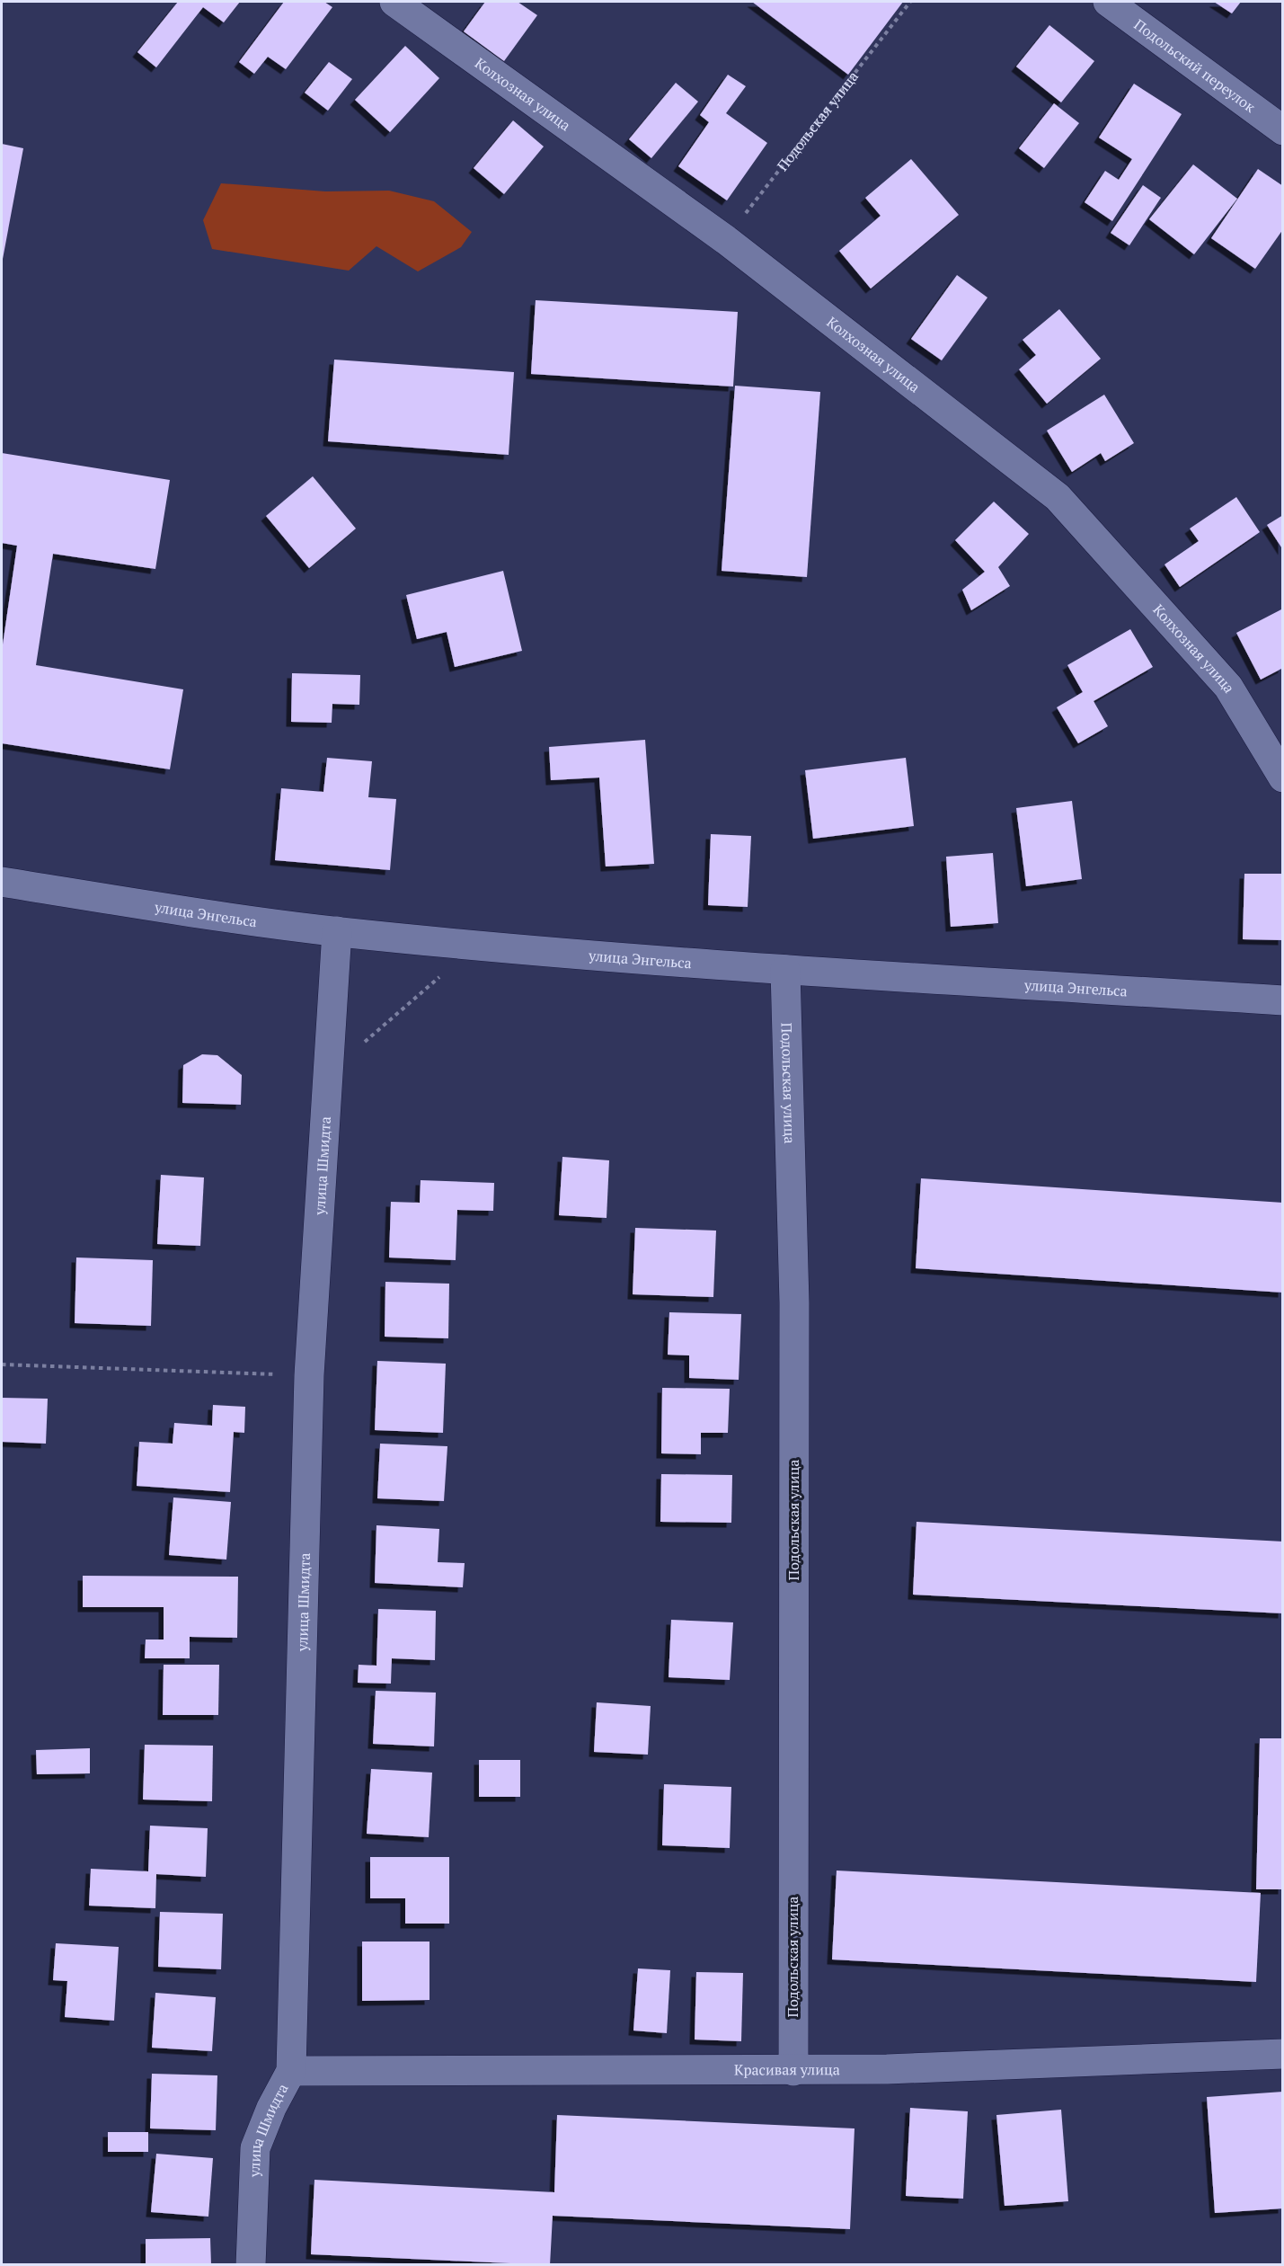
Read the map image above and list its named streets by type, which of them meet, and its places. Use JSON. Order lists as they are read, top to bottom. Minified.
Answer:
{"streets":{"street":["Подольский переулок","Колхозная улица","Подольская улица","улица Энгельса","улица Шмидта","Красивая улица"]},"crossings":[["Колхозная улица","Подольская улица"],["Подольская улица","улица Энгельса"],["Подольская улица","Красивая улица"],["улица Энгельса","улица Шмидта"],["улица Шмидта","Красивая улица"]]}
